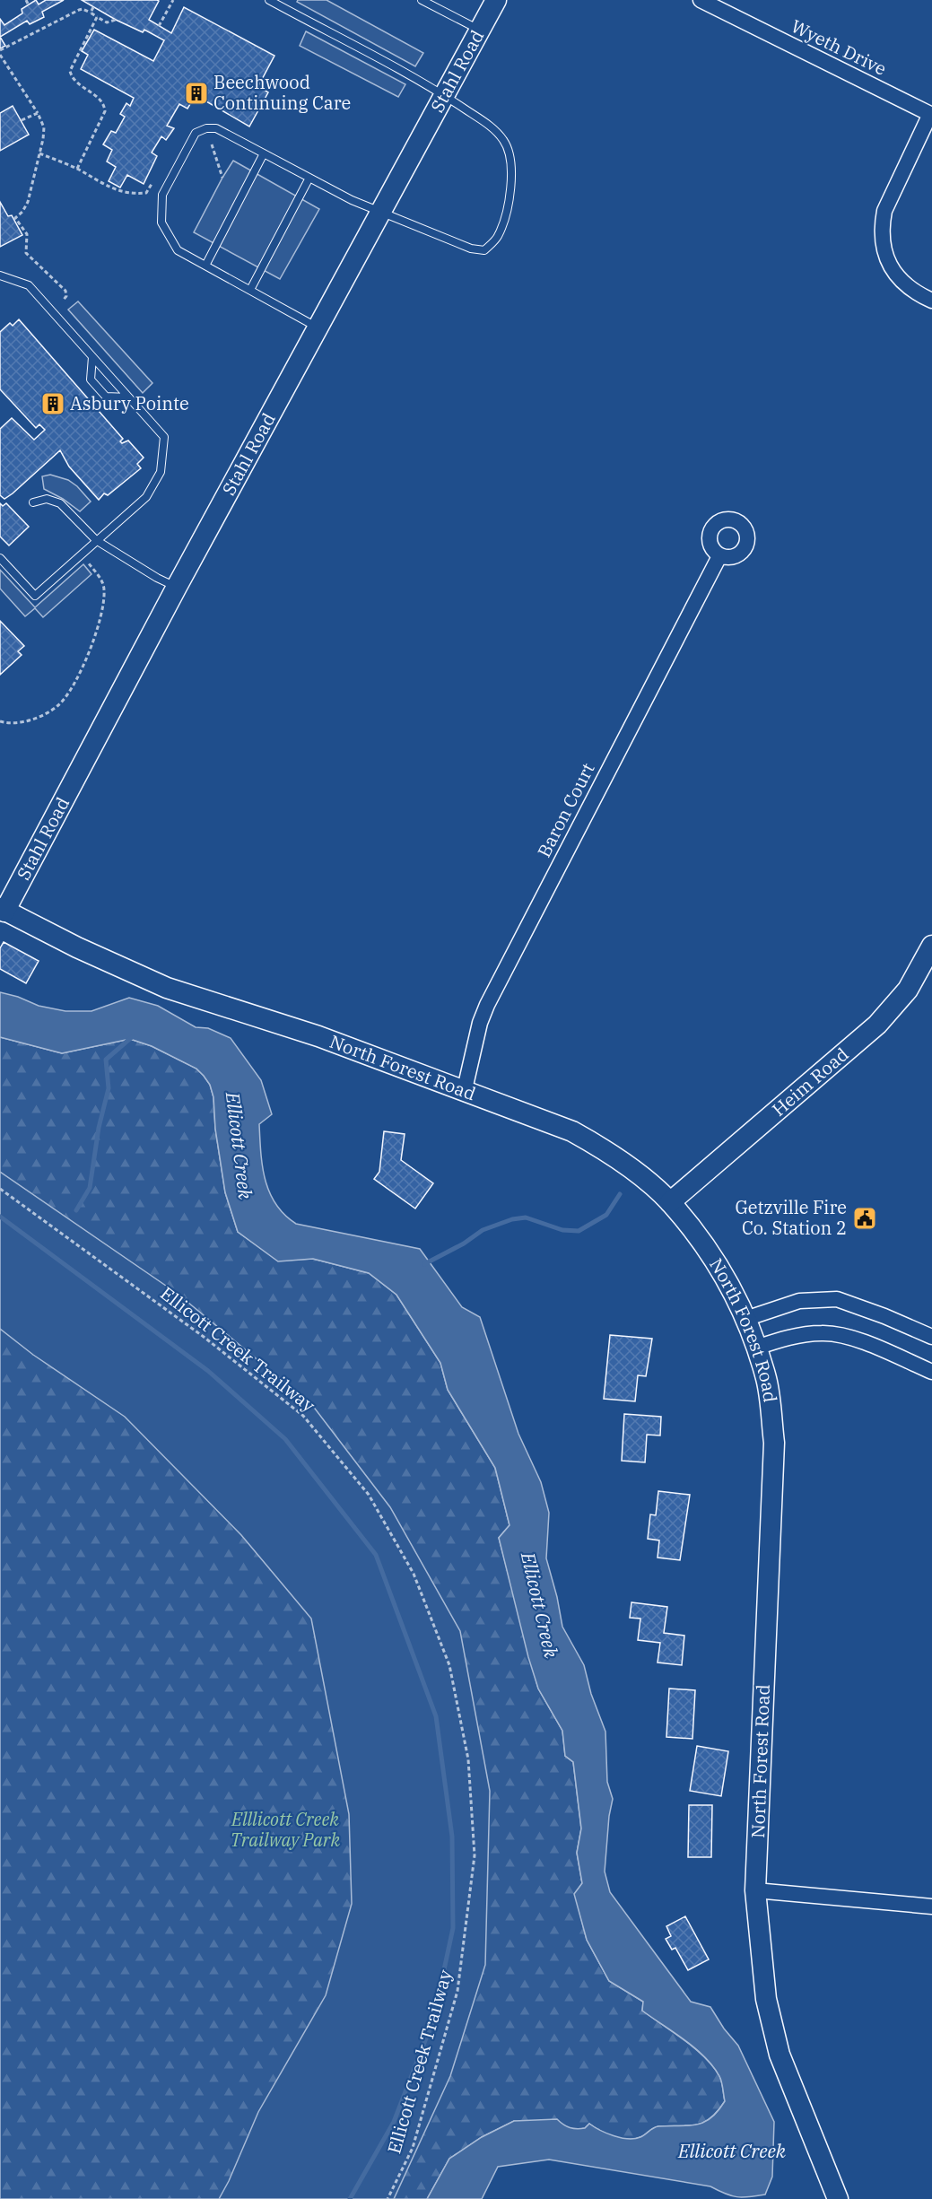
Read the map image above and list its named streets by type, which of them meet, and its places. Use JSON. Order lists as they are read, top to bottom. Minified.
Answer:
{"streets":{"street":["Wyeth Drive","Stahl Road","Baron Court","North Forest Road","Heim Road"],"path":["Ellicott Creek Trailway"]},"crossings":[["Stahl Road","North Forest Road"],["Baron Court","North Forest Road"],["North Forest Road","Heim Road"]],"water":["Ellicott Creek"],"parks":["Elllicott Creek Trailway Park"],"places":{"building":["Beechwood Continuing Care","Asbury Pointe"],"public building":["Getzville Fire Co. Station 2"]}}
